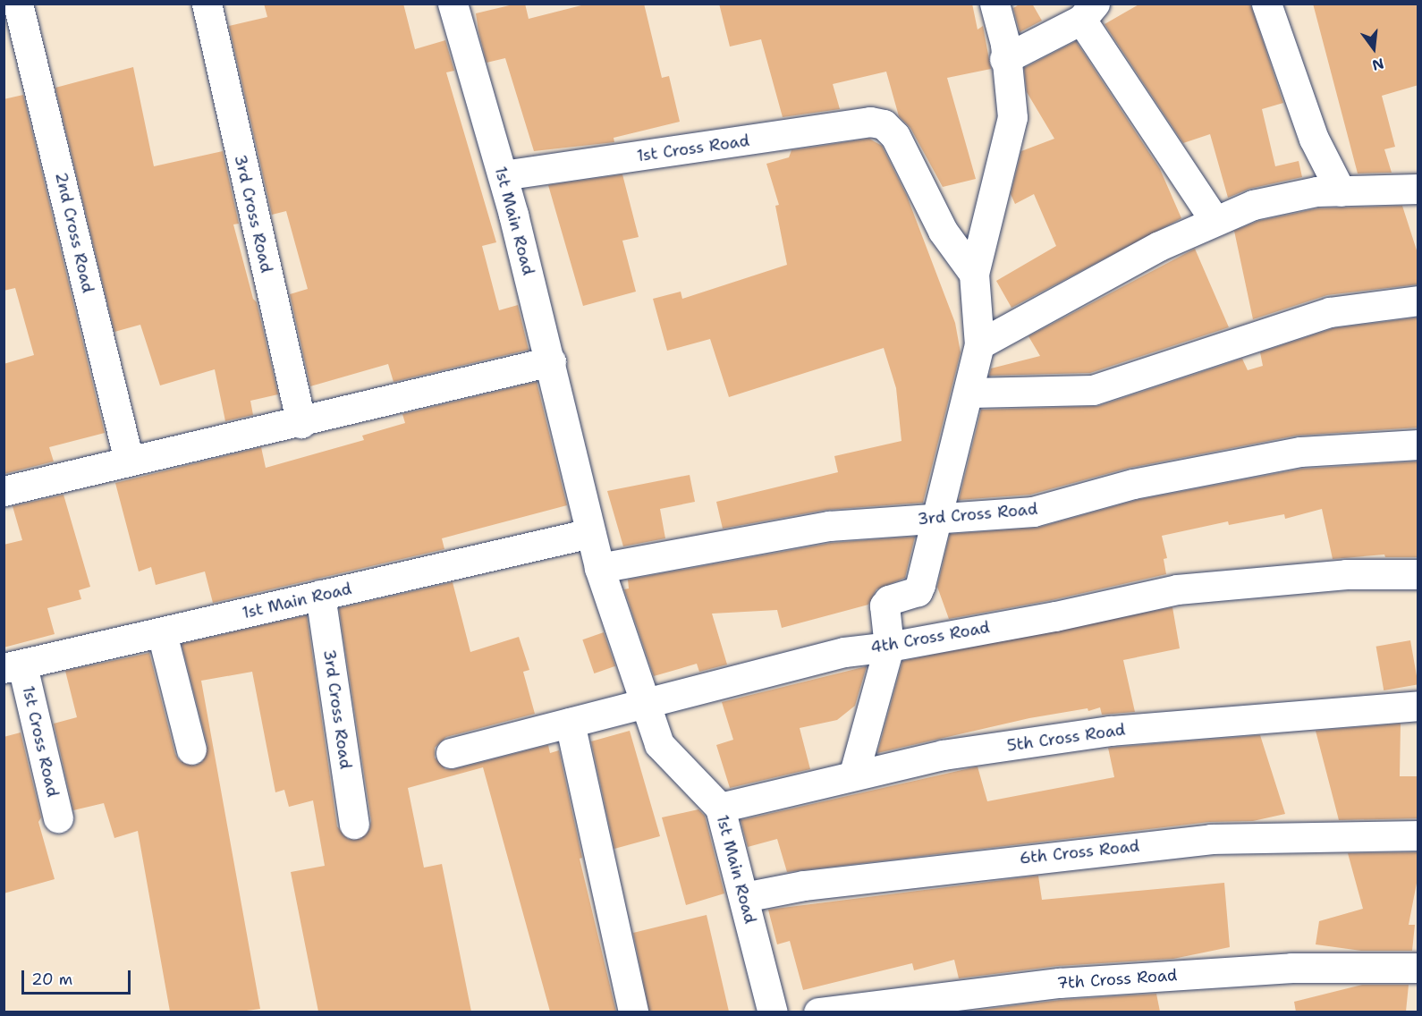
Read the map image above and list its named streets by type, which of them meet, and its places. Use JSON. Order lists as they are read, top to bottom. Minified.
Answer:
{"streets":{"street":["1st Cross Road","3rd Cross Road","1st Main Road","2nd Cross Road","4th Cross Road","5th Cross Road","6th Cross Road","7th Cross Road"]},"crossings":[["1st Cross Road","1st Main Road"],["3rd Cross Road","1st Main Road"],["1st Main Road","4th Cross Road"],["1st Main Road","5th Cross Road"],["1st Main Road","6th Cross Road"]],"scale_bar":"20 m","north":"bottom"}
